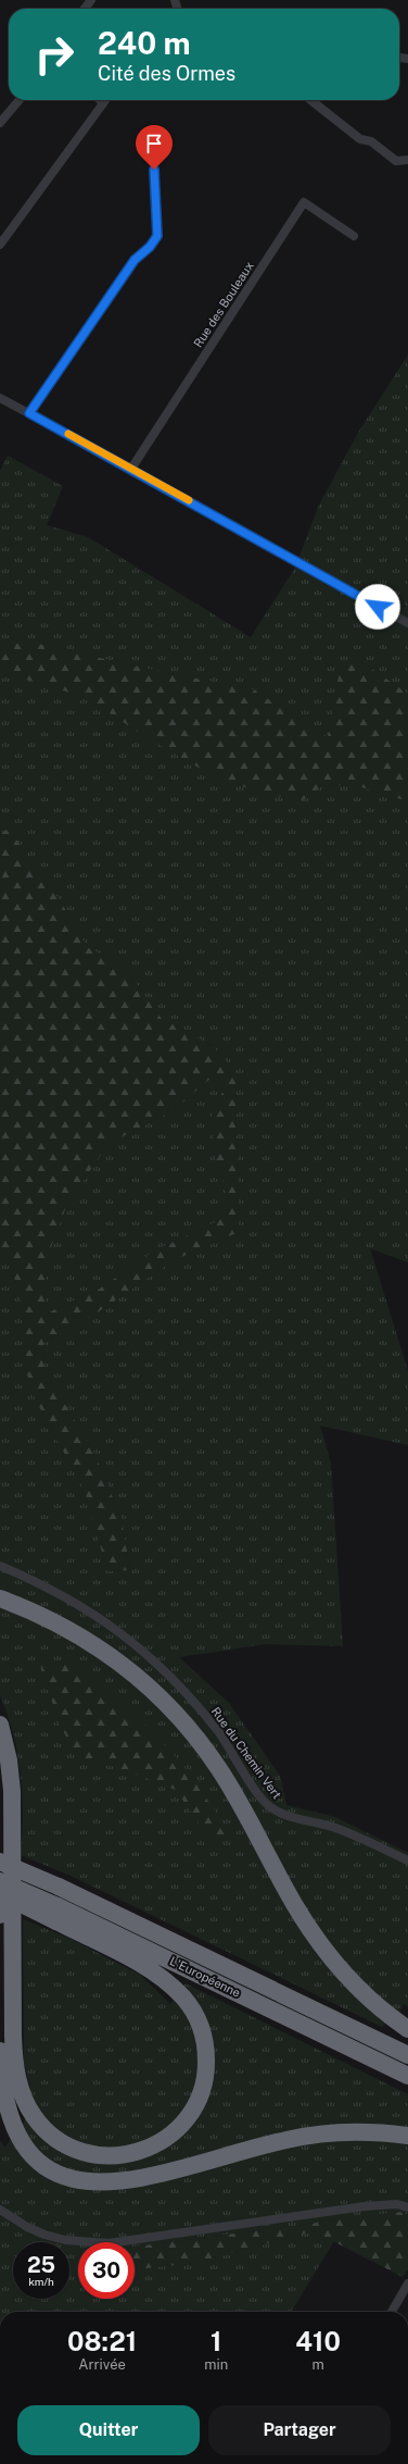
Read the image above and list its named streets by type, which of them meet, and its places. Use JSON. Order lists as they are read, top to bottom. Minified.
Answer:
{"streets":{"highway":["L'Européenne"],"street":["Rue des Bouleaux","Rue du Chemin Vert"]},"page":{"turn":["240 m","Cité des Ormes"],"speed":"25 km/h","limit":"30","eta":["08:21","Arrivée","1","min","410","m"],"buttons":["Quitter","Partager"]}}
